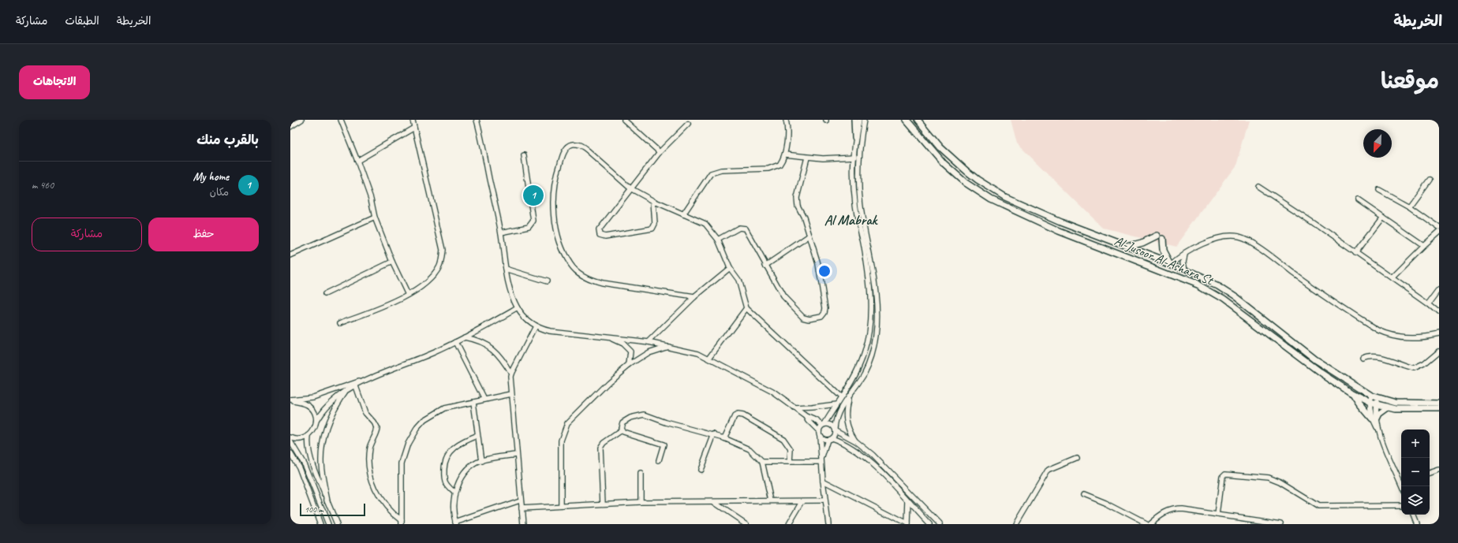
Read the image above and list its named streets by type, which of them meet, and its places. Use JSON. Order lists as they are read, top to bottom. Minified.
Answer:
{"streets":{"main road":["Al-Jusoor Al-Ashara St"]},"districts":["Al Mabrak"],"scale_bar":"100 m","north":"bottom left","page":{"header":"الخريطة","nav":["الخريطة","الطبقات","مشاركة"],"title":"موقعنا","buttons":["الاتجاهات",["حفظ","مشاركة"]],"heading":"بالقرب منك","list":[{"mark":"1","name":"My home","note":"مكان","value":"460 m"}],"pins":"1","map_buttons":["+","−"],"scale":"100 m"}}
